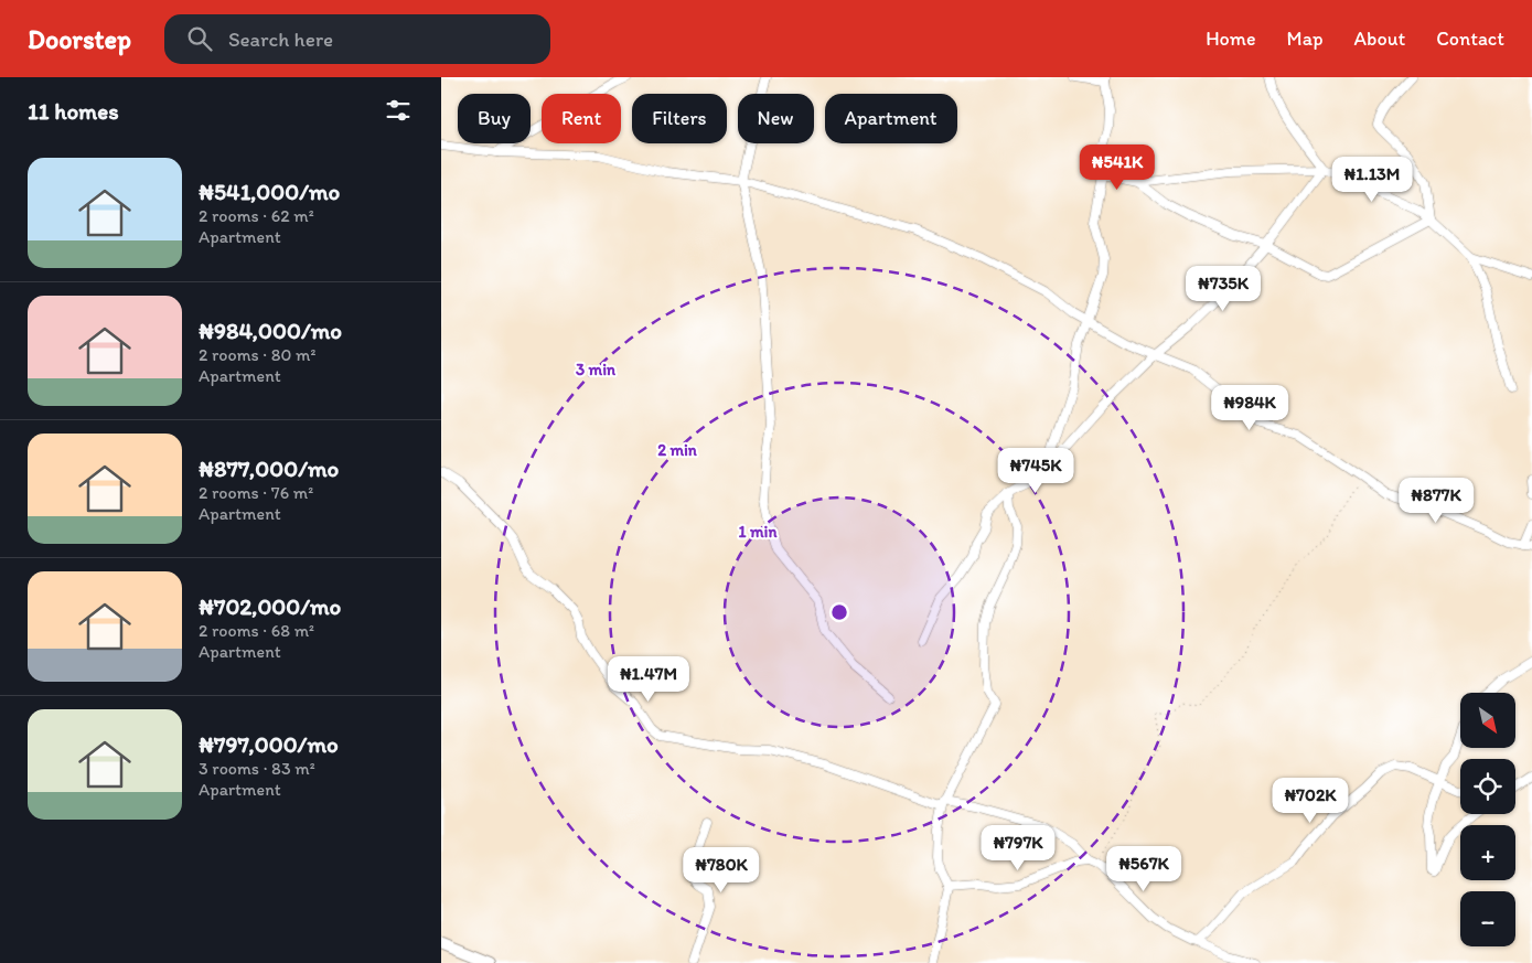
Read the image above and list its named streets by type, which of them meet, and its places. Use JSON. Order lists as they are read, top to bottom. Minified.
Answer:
{"north":"bottom right","page":{"header":"Doorstep","search":"Search here","nav":["Home","Map","About","Contact"],"heading":"11 homes","chip":["Buy","Rent","Filters","New","Apartment"],"list":[{"name":"₦541,000/mo","note":"2 rooms · 62 m² · Apartment"},{"name":"₦984,000/mo","note":"2 rooms · 80 m² · Apartment"},{"name":"₦877,000/mo","note":"2 rooms · 76 m² · Apartment"},{"name":"₦702,000/mo","note":"2 rooms · 68 m² · Apartment"},{"name":"₦797,000/mo","note":"3 rooms · 83 m² · Apartment"}],"price":["₦541K","₦1.13M","₦735K","₦984K","₦745K","₦877K","₦1.47M","₦702K","₦797K","₦567K","₦780K"],"map_buttons":["+","−"]},"rings":["3 min","2 min","1 min"]}
